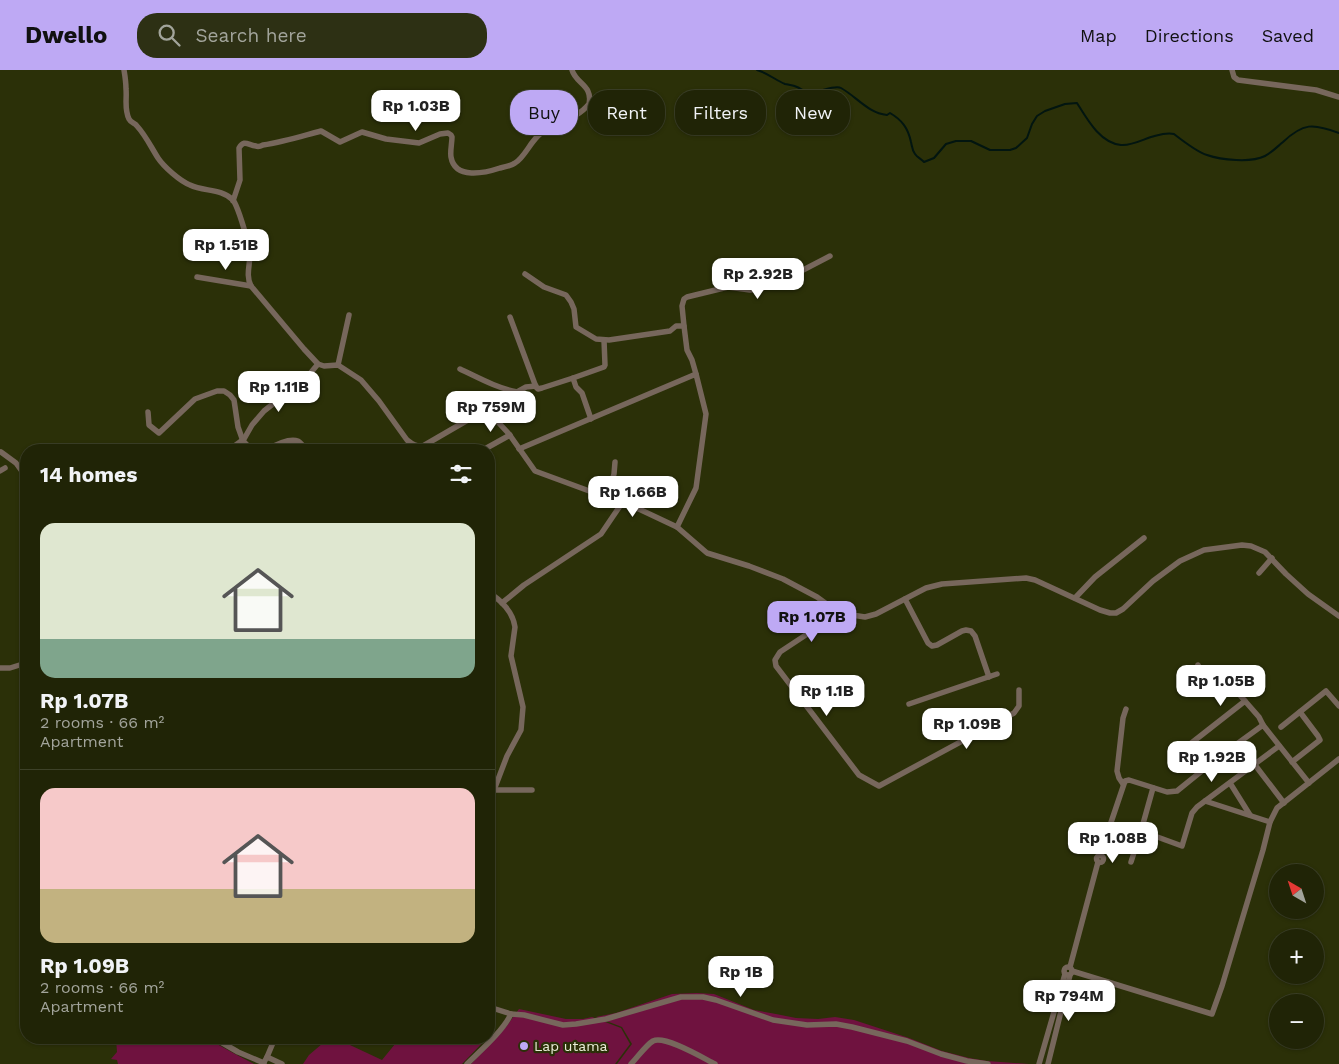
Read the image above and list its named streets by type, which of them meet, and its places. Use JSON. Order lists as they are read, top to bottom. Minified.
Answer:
{"places":["Lap utama"],"north":"top left","page":{"header":"Dwello","search":"Search here","nav":["Map","Directions","Saved"],"price":["Rp 1.03B","Rp 1.51B","Rp 2.92B","Rp 1.11B","Rp 759M","Rp 1.66B","Rp 1.07B","Rp 1.05B","Rp 1.1B","Rp 1.09B","Rp 1.92B","Rp 1.08B","Rp 1B","Rp 794M"],"chip":["Buy","Rent","Filters","New"],"heading":"14 homes","list":[{"name":"Rp 1.07B","note":"2 rooms · 66 m² · Apartment"},{"name":"Rp 1.09B","note":"2 rooms · 66 m² · Apartment"}],"map_buttons":["+","−"]}}
